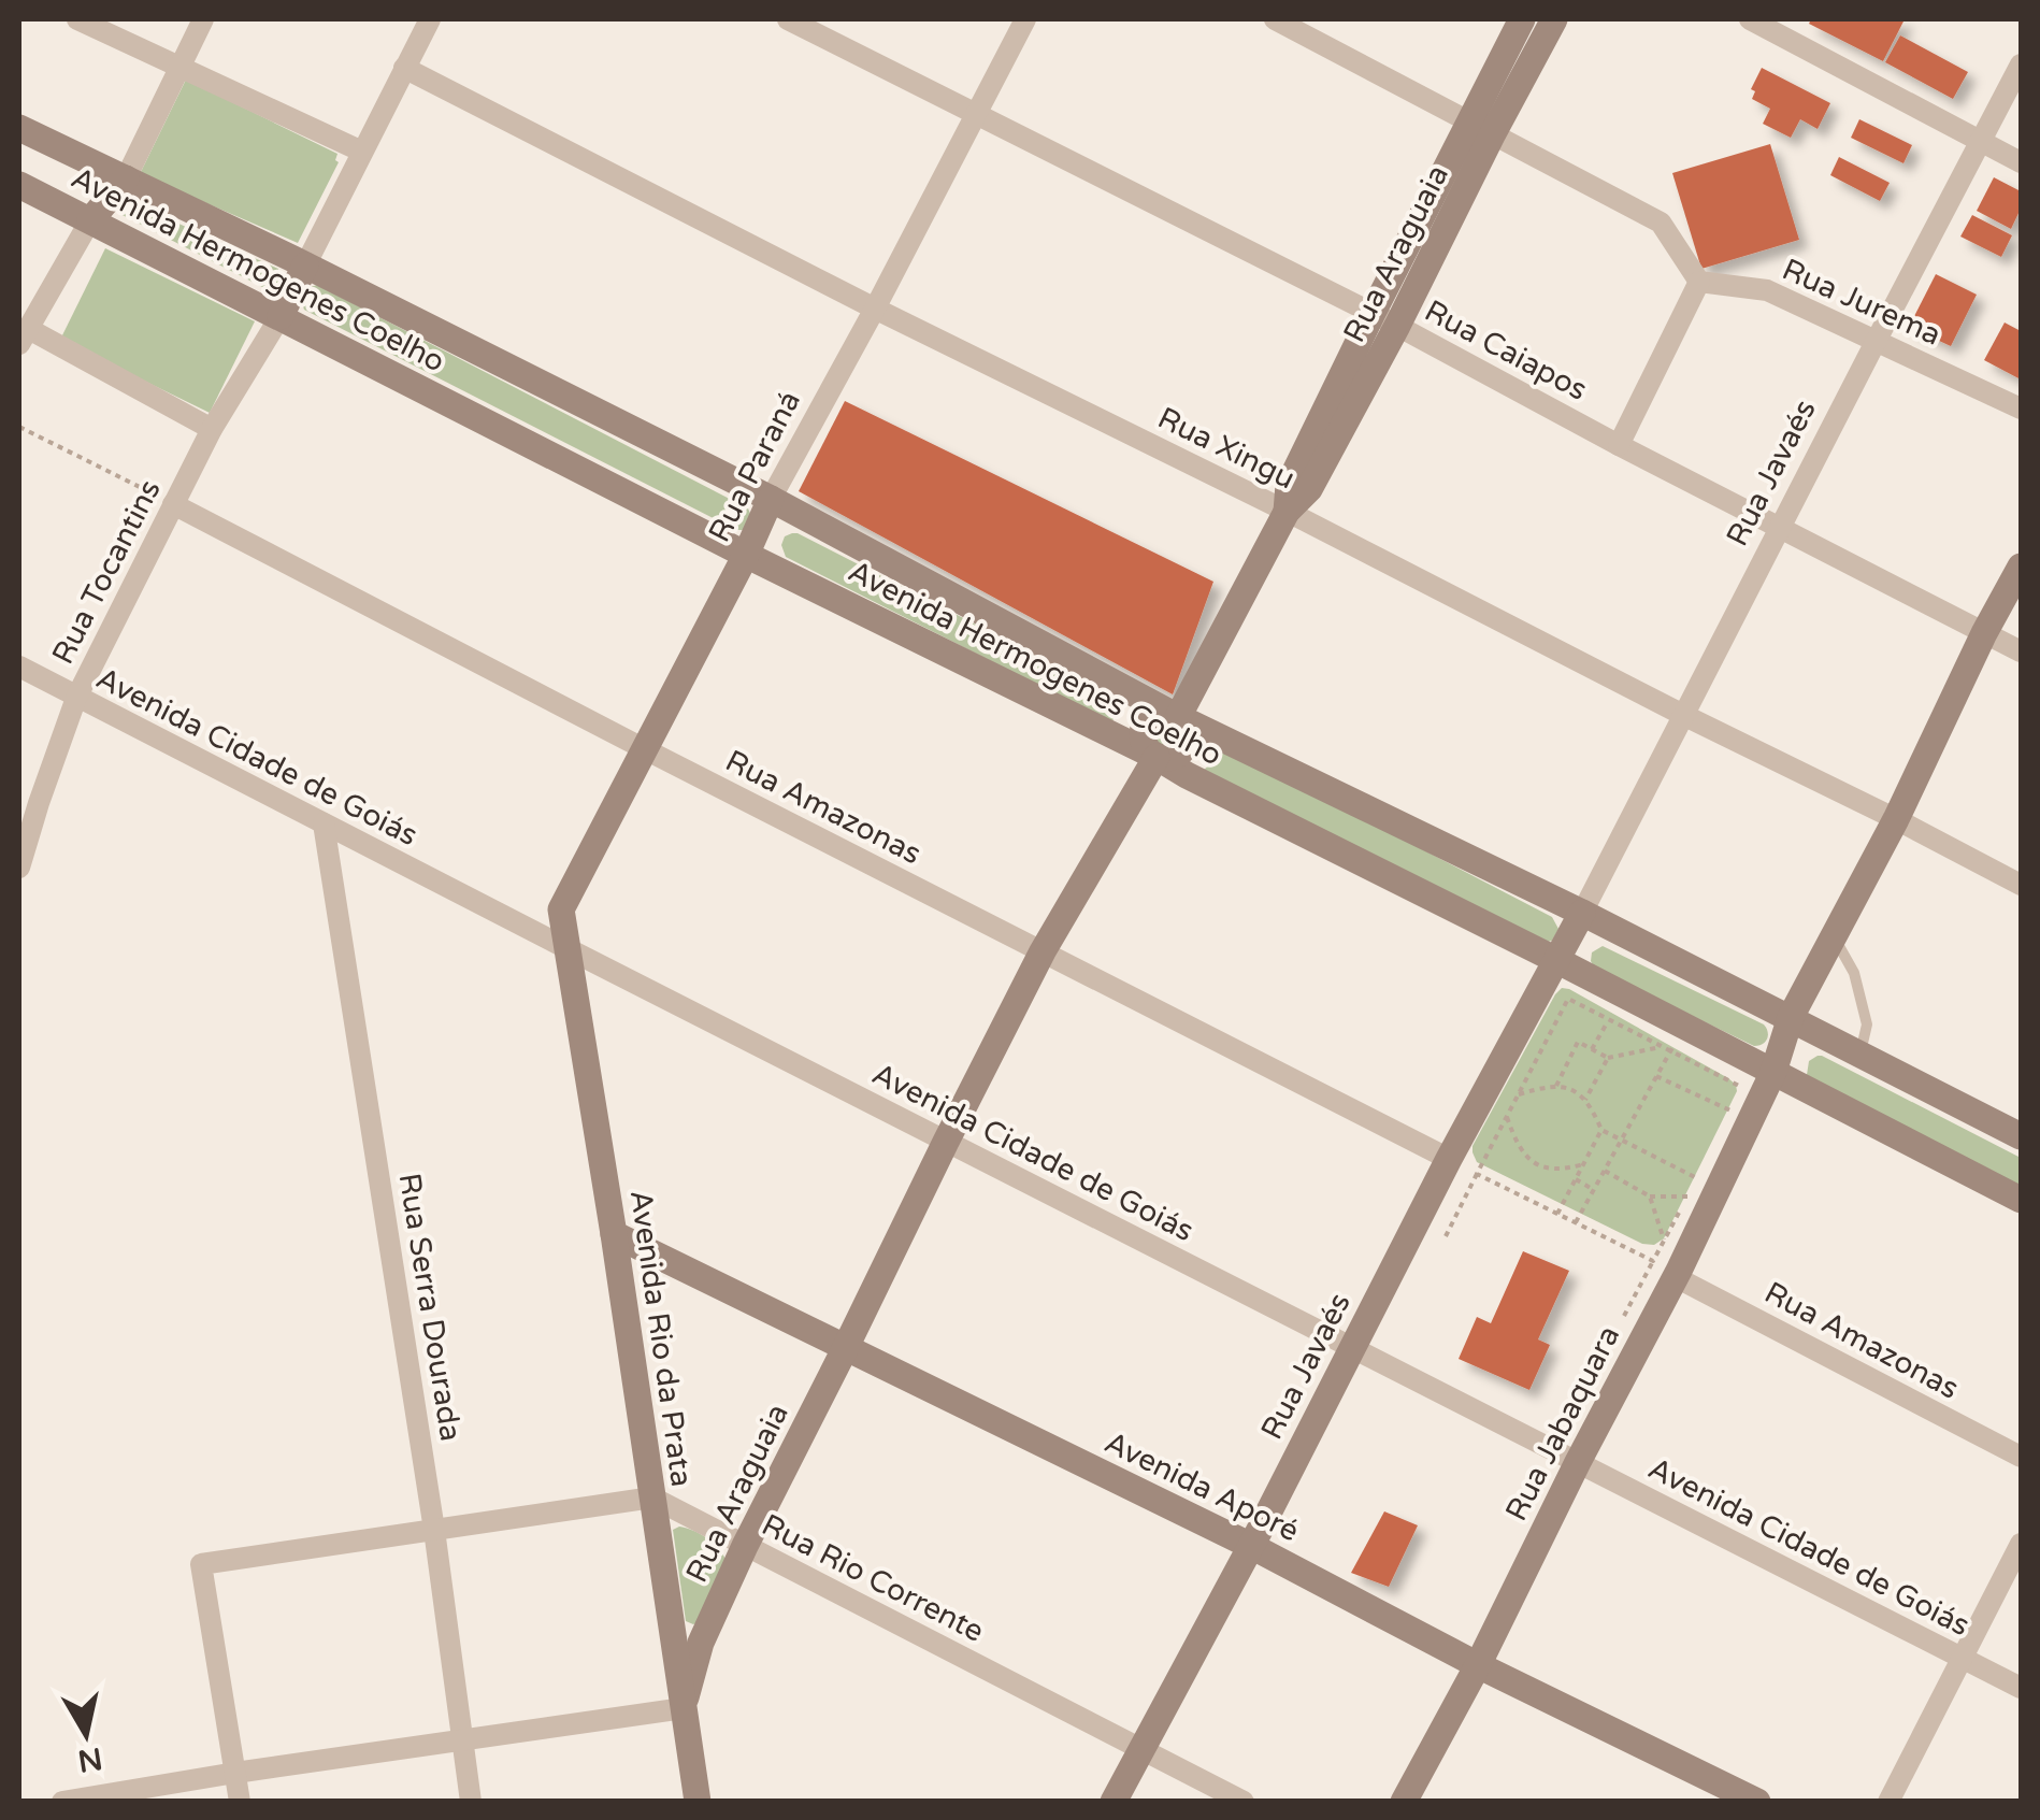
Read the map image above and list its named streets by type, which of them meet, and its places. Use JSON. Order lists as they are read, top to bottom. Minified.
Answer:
{"streets":{"main road":["Rua Araguaia","Avenida Hermogenes Coelho","Rua Paraná","Rua Javaés","Avenida Rio da Prata","Rua Jabaquara","Avenida Aporé"],"street":["Rua Jurema","Rua Caiapos","Rua Xingu","Rua Tocantins","Avenida Cidade de Goiás","Rua Amazonas","Rua Serra Dourada","Rua Rio Corrente"]},"crossings":[["Rua Araguaia","Avenida Hermogenes Coelho"],["Rua Araguaia","Rua Caiapos"],["Rua Araguaia","Rua Xingu"],["Rua Araguaia","Avenida Cidade de Goiás"],["Rua Araguaia","Rua Amazonas"],["Rua Araguaia","Avenida Rio da Prata"],["Rua Araguaia","Avenida Aporé"],["Rua Araguaia","Rua Rio Corrente"],["Avenida Hermogenes Coelho","Rua Paraná"],["Avenida Hermogenes Coelho","Rua Javaés"],["Avenida Hermogenes Coelho","Rua Tocantins"],["Avenida Hermogenes Coelho","Rua Jabaquara"],["Rua Jurema","Rua Javaés"],["Rua Caiapos","Rua Paraná"],["Rua Caiapos","Rua Javaés"],["Rua Xingu","Rua Paraná"],["Rua Xingu","Rua Javaés"],["Rua Paraná","Avenida Cidade de Goiás"],["Rua Paraná","Rua Amazonas"],["Rua Paraná","Avenida Rio da Prata"],["Rua Javaés","Avenida Cidade de Goiás"],["Rua Javaés","Rua Amazonas"],["Rua Javaés","Avenida Aporé"],["Rua Javaés","Rua Rio Corrente"],["Rua Tocantins","Avenida Cidade de Goiás"],["Rua Tocantins","Rua Amazonas"],["Avenida Cidade de Goiás","Rua Serra Dourada"],["Avenida Cidade de Goiás","Avenida Rio da Prata"],["Avenida Cidade de Goiás","Rua Jabaquara"],["Rua Amazonas","Rua Jabaquara"],["Avenida Rio da Prata","Avenida Aporé"],["Avenida Rio da Prata","Rua Rio Corrente"],["Rua Jabaquara","Avenida Aporé"]],"north":"bottom"}
